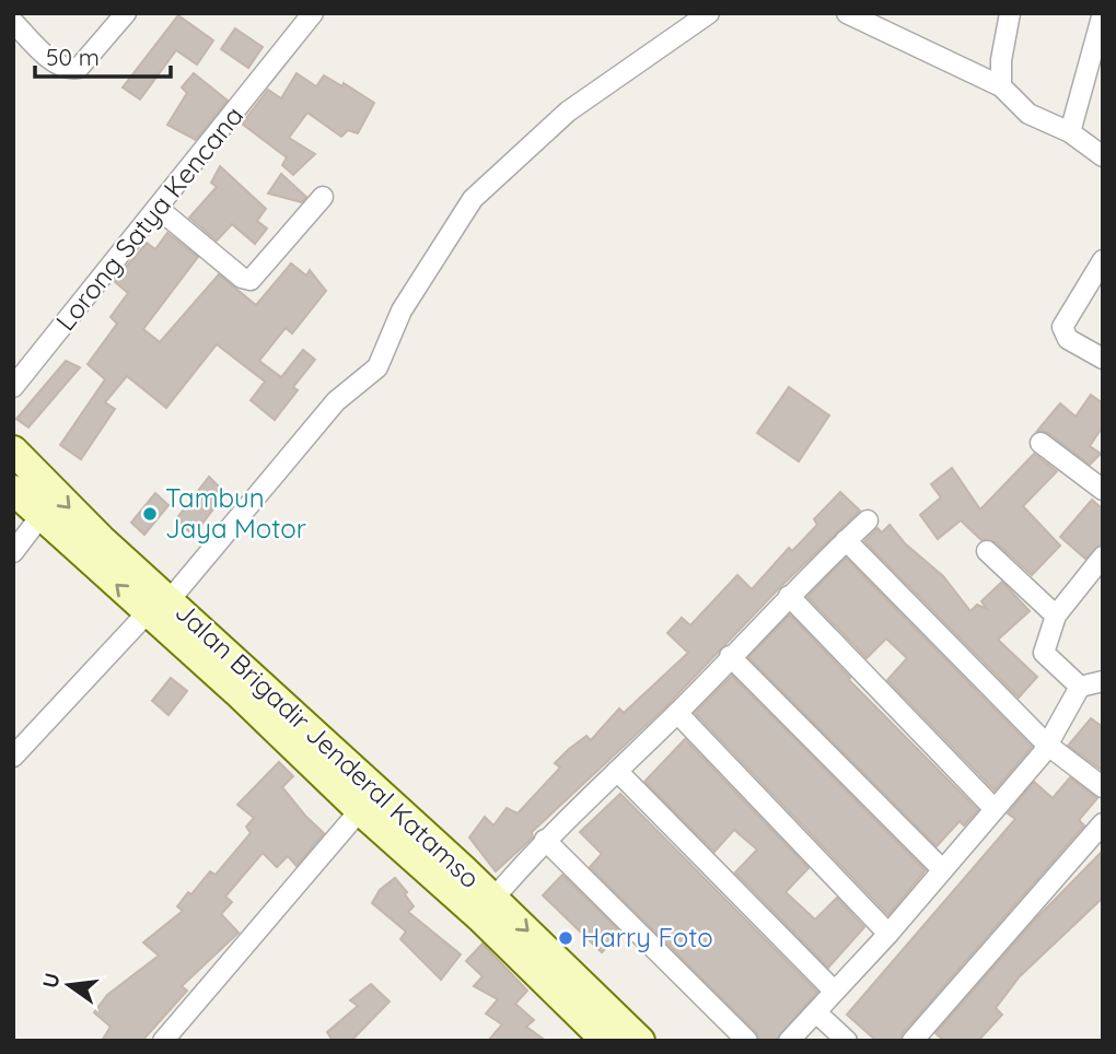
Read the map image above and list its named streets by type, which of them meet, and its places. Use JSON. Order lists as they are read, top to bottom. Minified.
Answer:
{"streets":{"main road":["Jalan Brigadir Jenderal Katamso"],"street":["Lorong Satya Kencana"]},"places":["Tambun Jaya Motor","Harry Foto"],"scale_bar":"50 m","north":"left"}
